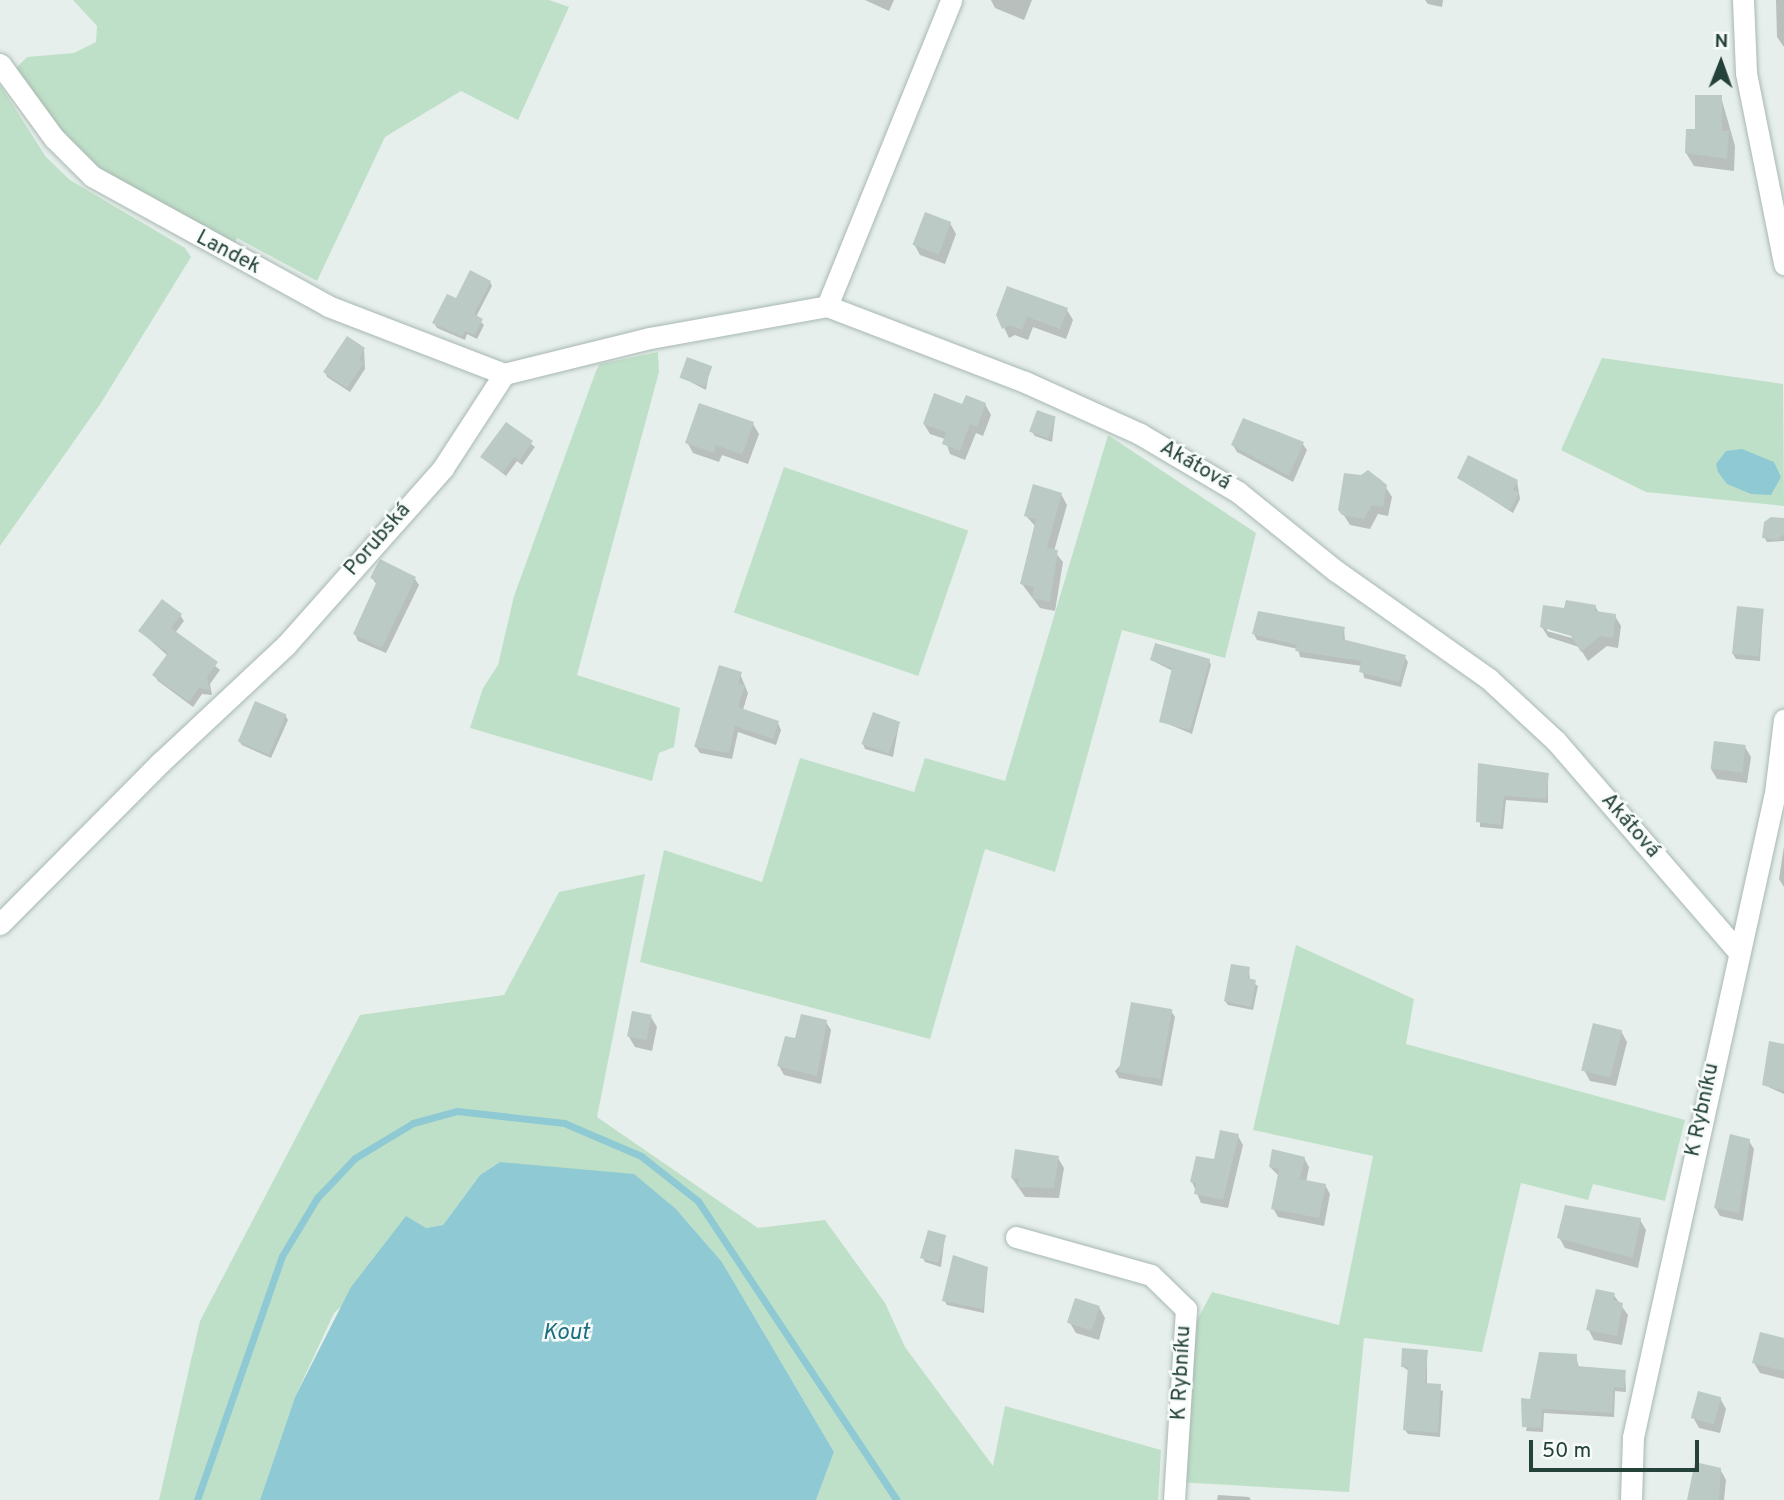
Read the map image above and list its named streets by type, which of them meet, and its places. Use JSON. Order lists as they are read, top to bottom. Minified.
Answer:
{"streets":{"street":["Landek","Akátová","Porubská","K Rybníku"]},"crossings":[["Landek","Porubská"],["Akátová","K Rybníku"]],"water":["Kout"],"scale_bar":"50 m","north":"top"}
